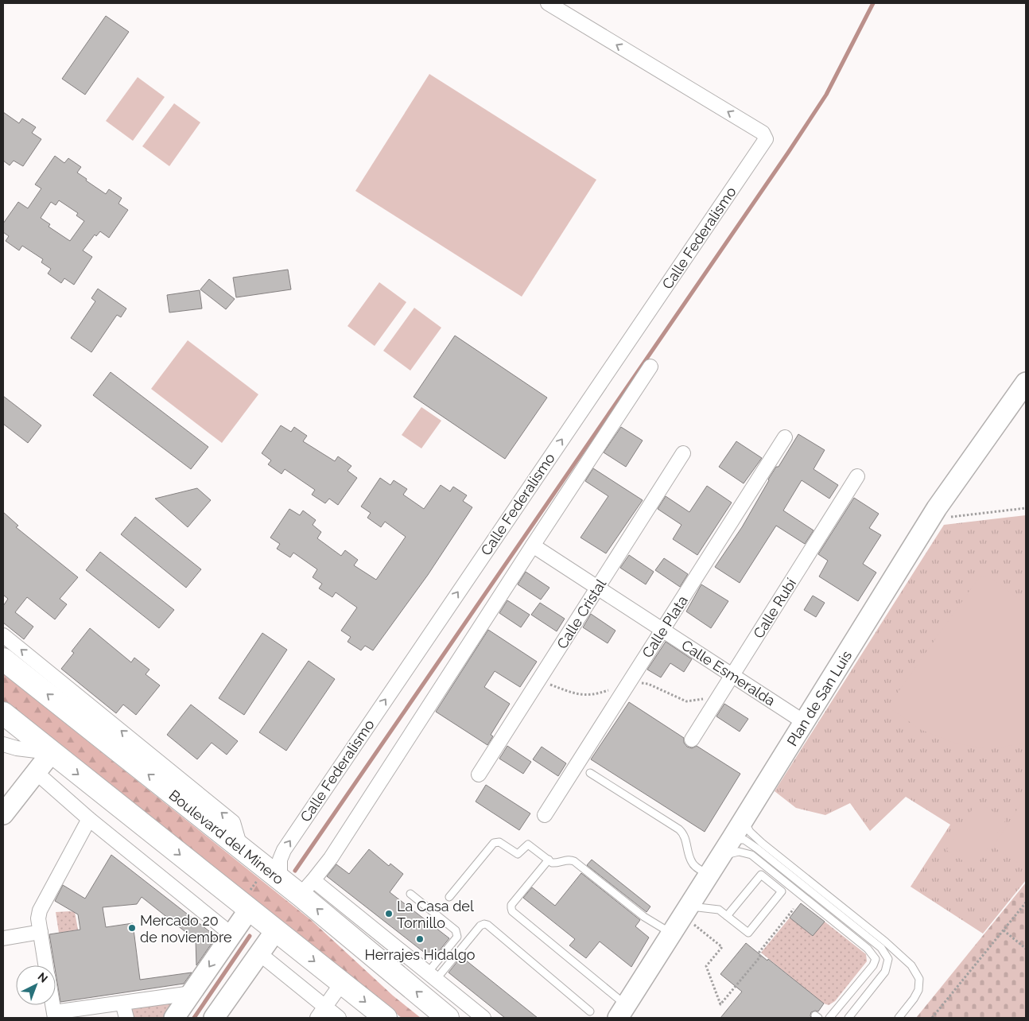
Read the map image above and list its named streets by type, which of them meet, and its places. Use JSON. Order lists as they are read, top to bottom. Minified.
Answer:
{"streets":{"main road":["Boulevard del Minero"],"street":["Calle Federalismo","Calle Rubí","Calle Cristal","Calle Plata","Calle Esmeralda","Plan de San Luis"]},"crossings":[["Calle Federalismo","Boulevard del Minero"],["Calle Rubí","Calle Esmeralda"],["Calle Cristal","Calle Esmeralda"],["Calle Plata","Calle Esmeralda"],["Calle Esmeralda","Plan de San Luis"]],"places":["La Casa del Tornillo","Mercado 20 de noviembre","Herrajes Hidalgo"],"north":"top right"}
